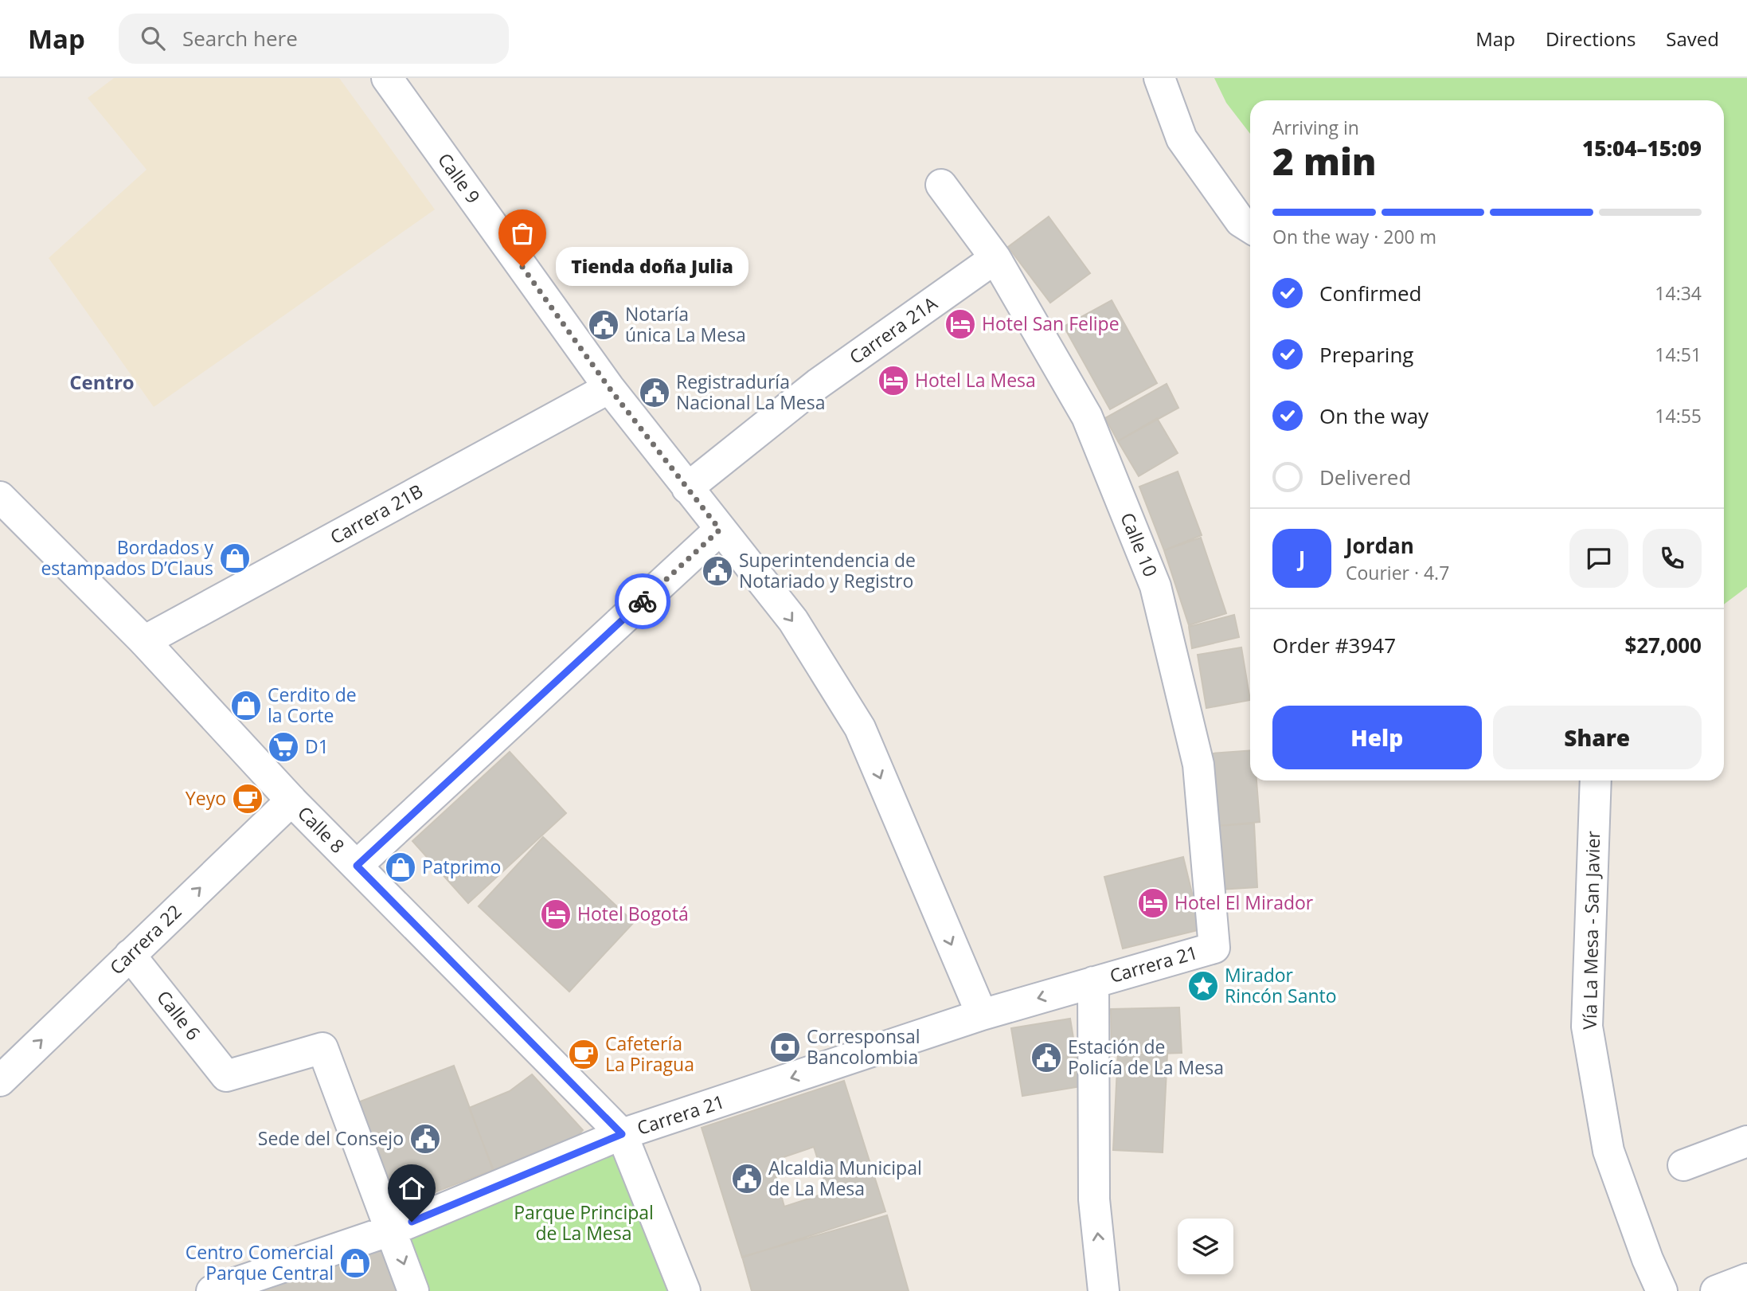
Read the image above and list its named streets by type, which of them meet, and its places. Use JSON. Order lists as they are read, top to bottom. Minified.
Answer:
{"streets":{"street":["Calle 9","Carrera 21A","Carrera 21B","Calle 10","Calle 8","Vía La Mesa - San Javier","Carrera 22","Carrera 21","Calle 6"]},"crossings":[["Calle 9","Carrera 21A"],["Calle 9","Carrera 21B"],["Calle 9","Carrera 21"],["Carrera 21A","Calle 10"],["Carrera 21B","Calle 8"],["Calle 10","Carrera 21"],["Calle 8","Carrera 22"],["Calle 8","Carrera 21"],["Carrera 22","Calle 6"],["Carrera 21","Calle 6"]],"one_way":["Calle 9","Carrera 22"],"districts":["Centro"],"parks":["Parque Principal de La Mesa"],"places":{"other":["Tienda doña Julia"],"hotel":["Hotel San Felipe","Hotel La Mesa","Hotel El Mirador","Hotel Bogotá"],"public building":["Notaría única La Mesa","Registraduría Nacional La Mesa","Superintendencia de Notariado y Registro","Estación de Policía de La Mesa","Sede del Consejo","Alcaldia Municipal de La Mesa"],"shop":["Bordados y estampados D’Claus","Cerdito de la Corte","Patprimo","Centro Comercial Parque Central"],"supermarket":["D1"],"cafe":["Yeyo","Cafetería La Piragua"],"place":["Mirador Rincón Santo"],"bank":["Corresponsal Bancolombia"]},"page":{"header":"Map","search":"Search here","nav":["Map","Directions","Saved"],"heading":["2 min","Arriving in","15:04–15:09"],"panel":["Jordan","Courier · 4.7","Order #3947","$27,000"],"bar":"On the way · 200 m","bubble":"Tienda doña Julia","list":[["Confirmed","14:34"],["Preparing","14:51"],["On the way","14:55"],"Delivered"],"round":"J","buttons":["Help","Share"]}}
